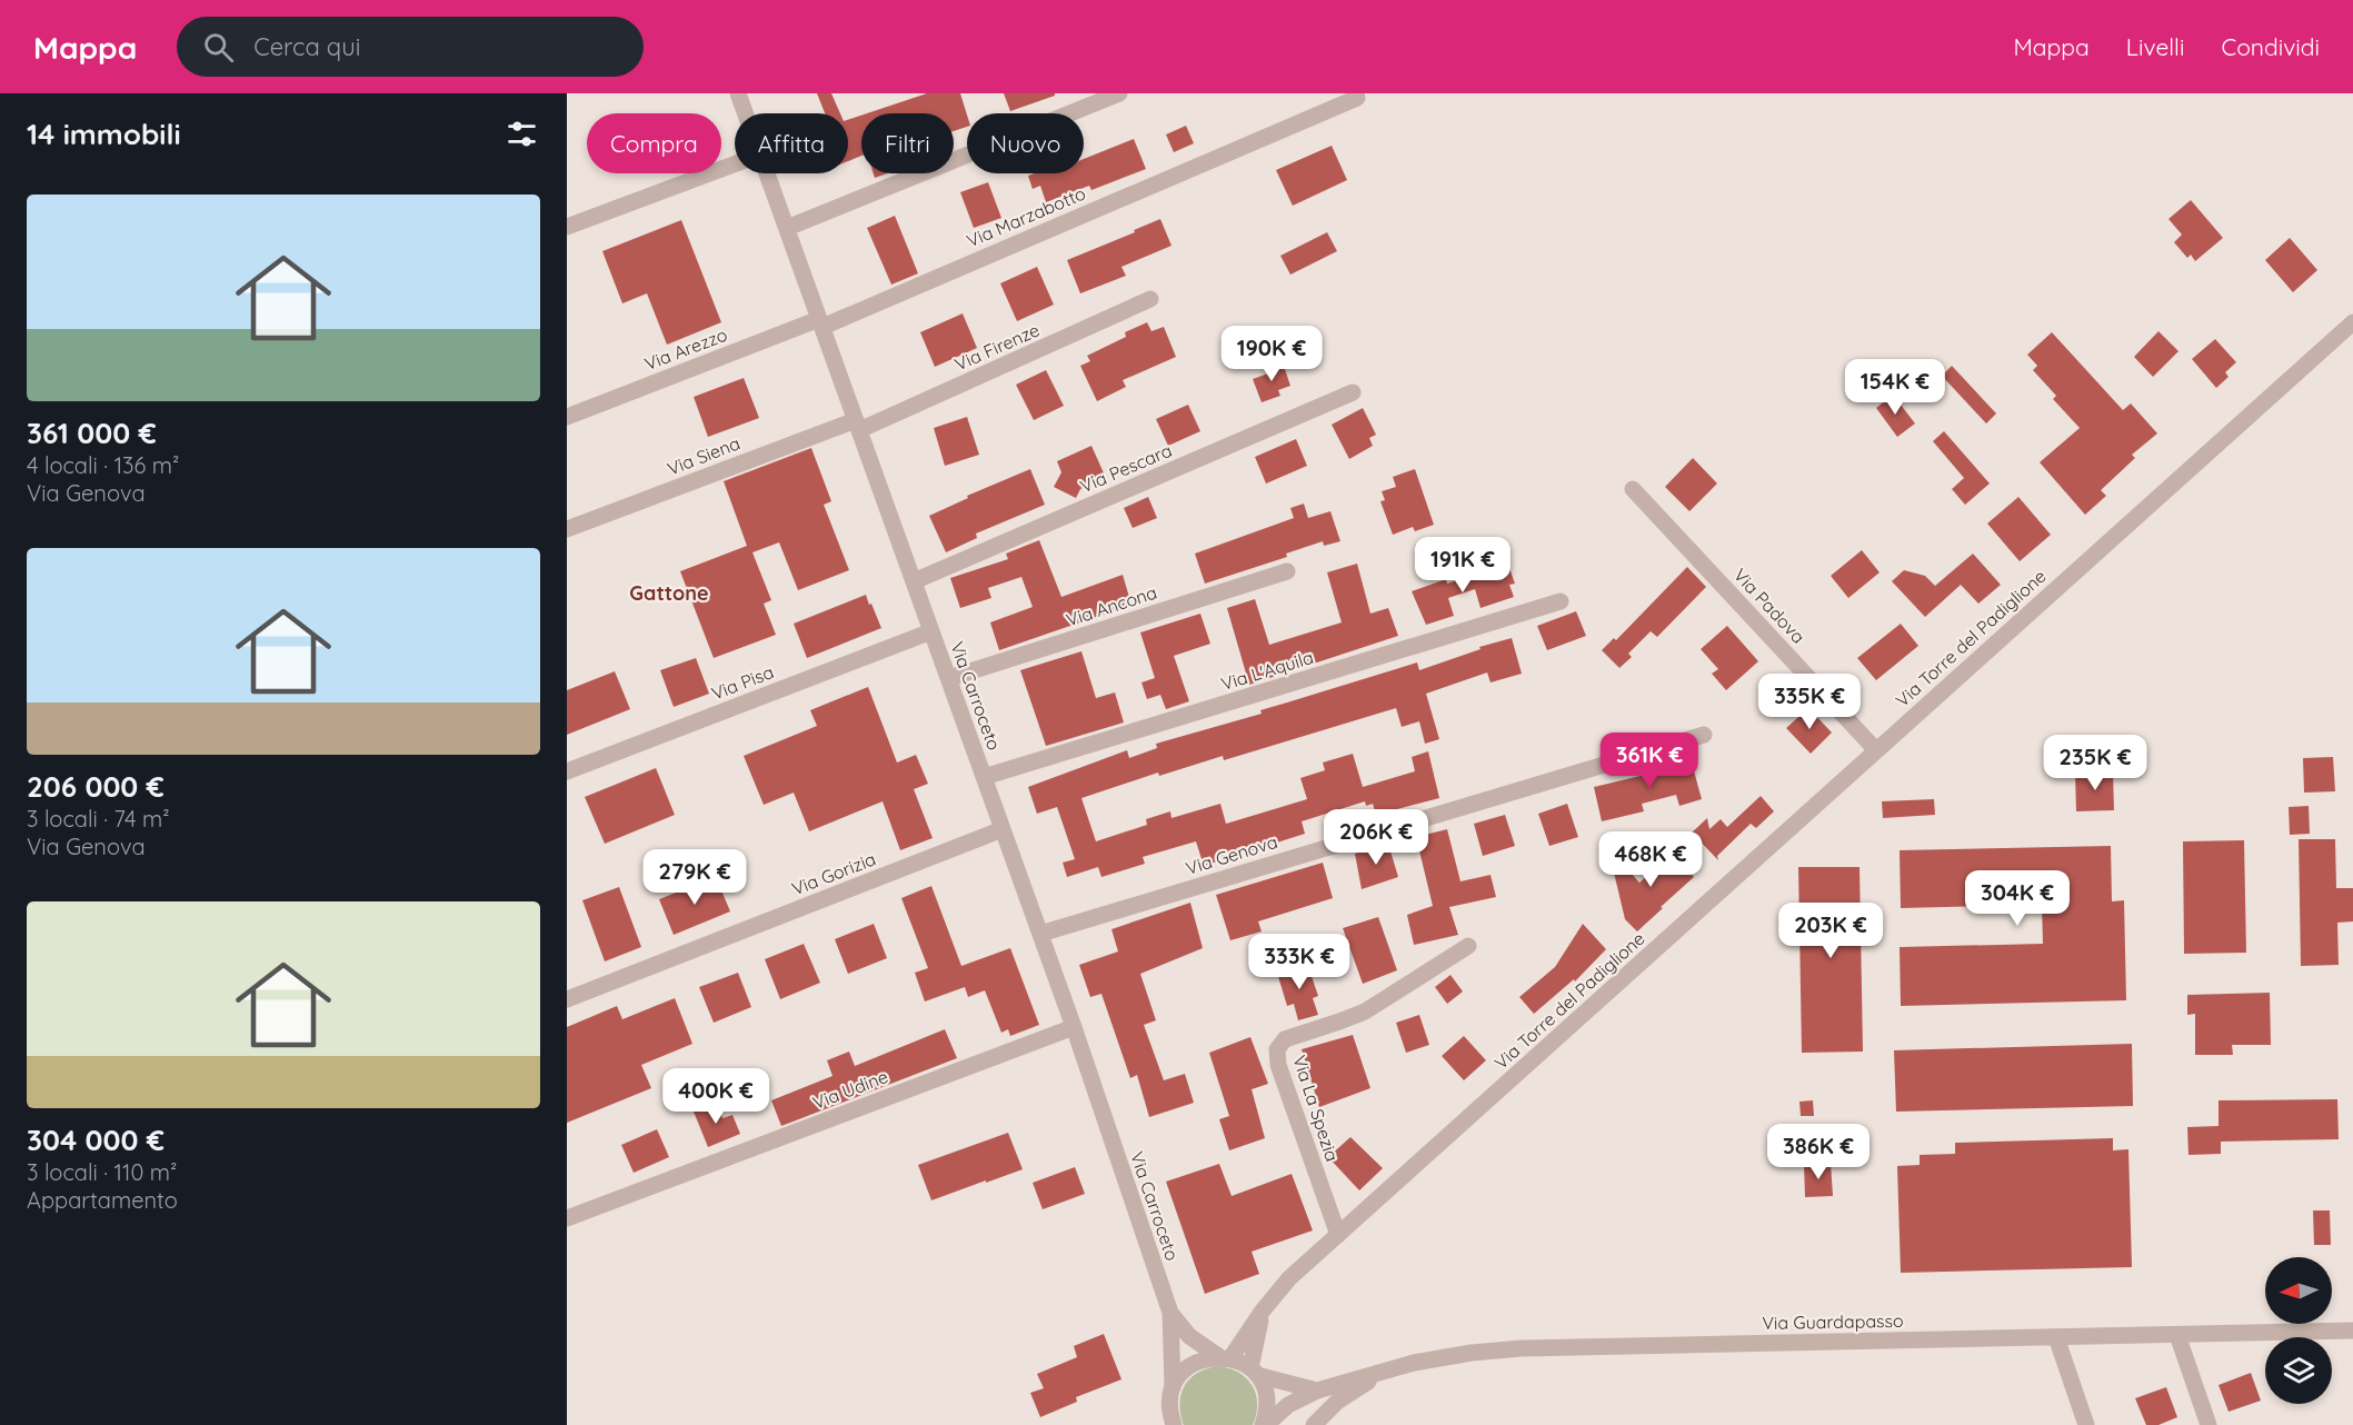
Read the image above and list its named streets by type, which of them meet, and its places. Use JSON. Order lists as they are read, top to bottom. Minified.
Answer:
{"streets":{"street":["Via Marzabotto","Via Firenze","Via Arezzo","Via Siena","Via Pescara","Via Ancona","Via Padova","Via Torre del Padiglione","Via L'Aquila","Via Pisa","Via Carroceto","Via Genova","Via Gorizia","Via Udine","Via La Spezia","Via Guardapasso"]},"crossings":[["Via Marzabotto","Via Arezzo"],["Via Marzabotto","Via Carroceto"],["Via Firenze","Via Siena"],["Via Firenze","Via Carroceto"],["Via Arezzo","Via Carroceto"],["Via Siena","Via Carroceto"],["Via Pescara","Via Carroceto"],["Via Ancona","Via Carroceto"],["Via Padova","Via Torre del Padiglione"],["Via Torre del Padiglione","Via Carroceto"],["Via Torre del Padiglione","Via La Spezia"],["Via L'Aquila","Via Carroceto"],["Via Pisa","Via Carroceto"],["Via Carroceto","Via Genova"],["Via Carroceto","Via Gorizia"],["Via Carroceto","Via Udine"]],"districts":["Gattone"],"north":"left","page":{"header":"Mappa","search":"Cerca qui","nav":["Mappa","Livelli","Condividi"],"heading":"14 immobili","chip":["Compra","Affitta","Filtri","Nuovo"],"list":[{"name":"361 000 €","note":"4 locali · 136 m² · Via Genova"},{"name":"206 000 €","note":"3 locali · 74 m² · Via Genova"},{"name":"304 000 €","note":"3 locali · 110 m² · Appartamento"}],"price":["190K €","154K €","191K €","335K €","361K €","235K €","206K €","468K €","279K €","304K €","203K €","333K €","400K €","386K €"]}}
